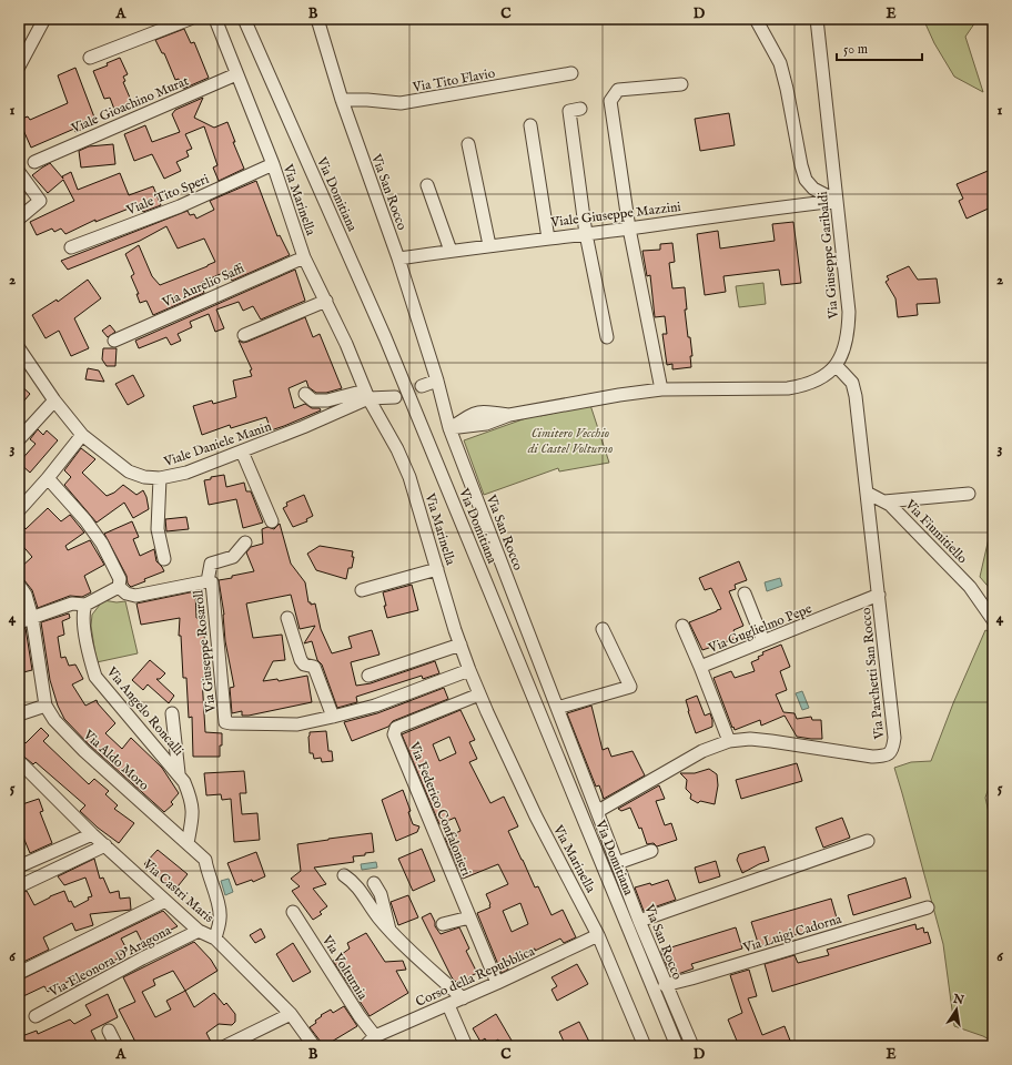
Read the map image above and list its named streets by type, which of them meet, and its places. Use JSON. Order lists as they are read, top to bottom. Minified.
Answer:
{"streets":{"street":["Via Tito Flavio","Viale Gioachino Murat","Via San Rocco","Viale Tito Speri","Via Domitiana","Via Marinella","Viale Giuseppe Mazzini","Via Giuseppe Garibaldi","Via Aurelio Saffi","Viale Daniele Manin","Via Fiumitiello","Via Guglielmo Pepe","Via Giuseppe Rosaroll","Via Parchetti San Rocco","Via Angelo Roncalli","Via Aldo Moro","Via Federico Confalonieri","Via Castri Maris","Via Luigi Cadorna","Via Eleonora D'Aragona","Via Volturnia","Corso della Repubblica"]},"crossings":[["Via Tito Flavio","Via San Rocco"],["Viale Gioachino Murat","Via Marinella"],["Via San Rocco","Viale Giuseppe Mazzini"],["Via San Rocco","Via Giuseppe Garibaldi"],["Via San Rocco","Via Parchetti San Rocco"],["Via San Rocco","Via Luigi Cadorna"],["Viale Tito Speri","Via Marinella"],["Via Marinella","Via Aurelio Saffi"],["Via Marinella","Viale Daniele Manin"],["Via Marinella","Via Giuseppe Rosaroll"],["Via Marinella","Via Federico Confalonieri"],["Via Marinella","Corso della Repubblica"],["Viale Giuseppe Mazzini","Via Giuseppe Garibaldi"],["Via Giuseppe Garibaldi","Via Parchetti San Rocco"],["Via Fiumitiello","Via Parchetti San Rocco"],["Via Guglielmo Pepe","Via Parchetti San Rocco"],["Via Angelo Roncalli","Via Aldo Moro"],["Via Aldo Moro","Via Castri Maris"],["Via Federico Confalonieri","Corso della Repubblica"],["Via Castri Maris","Via Eleonora D'Aragona"],["Via Volturnia","Corso della Repubblica"]],"parks":["Cimitero Vecchio di Castel Volturno"],"scale_bar":"50 m","north":"top","grid":{"columns":["A","B","C","D","E"],"rows":["1","2","3","4","5","6"]}}
